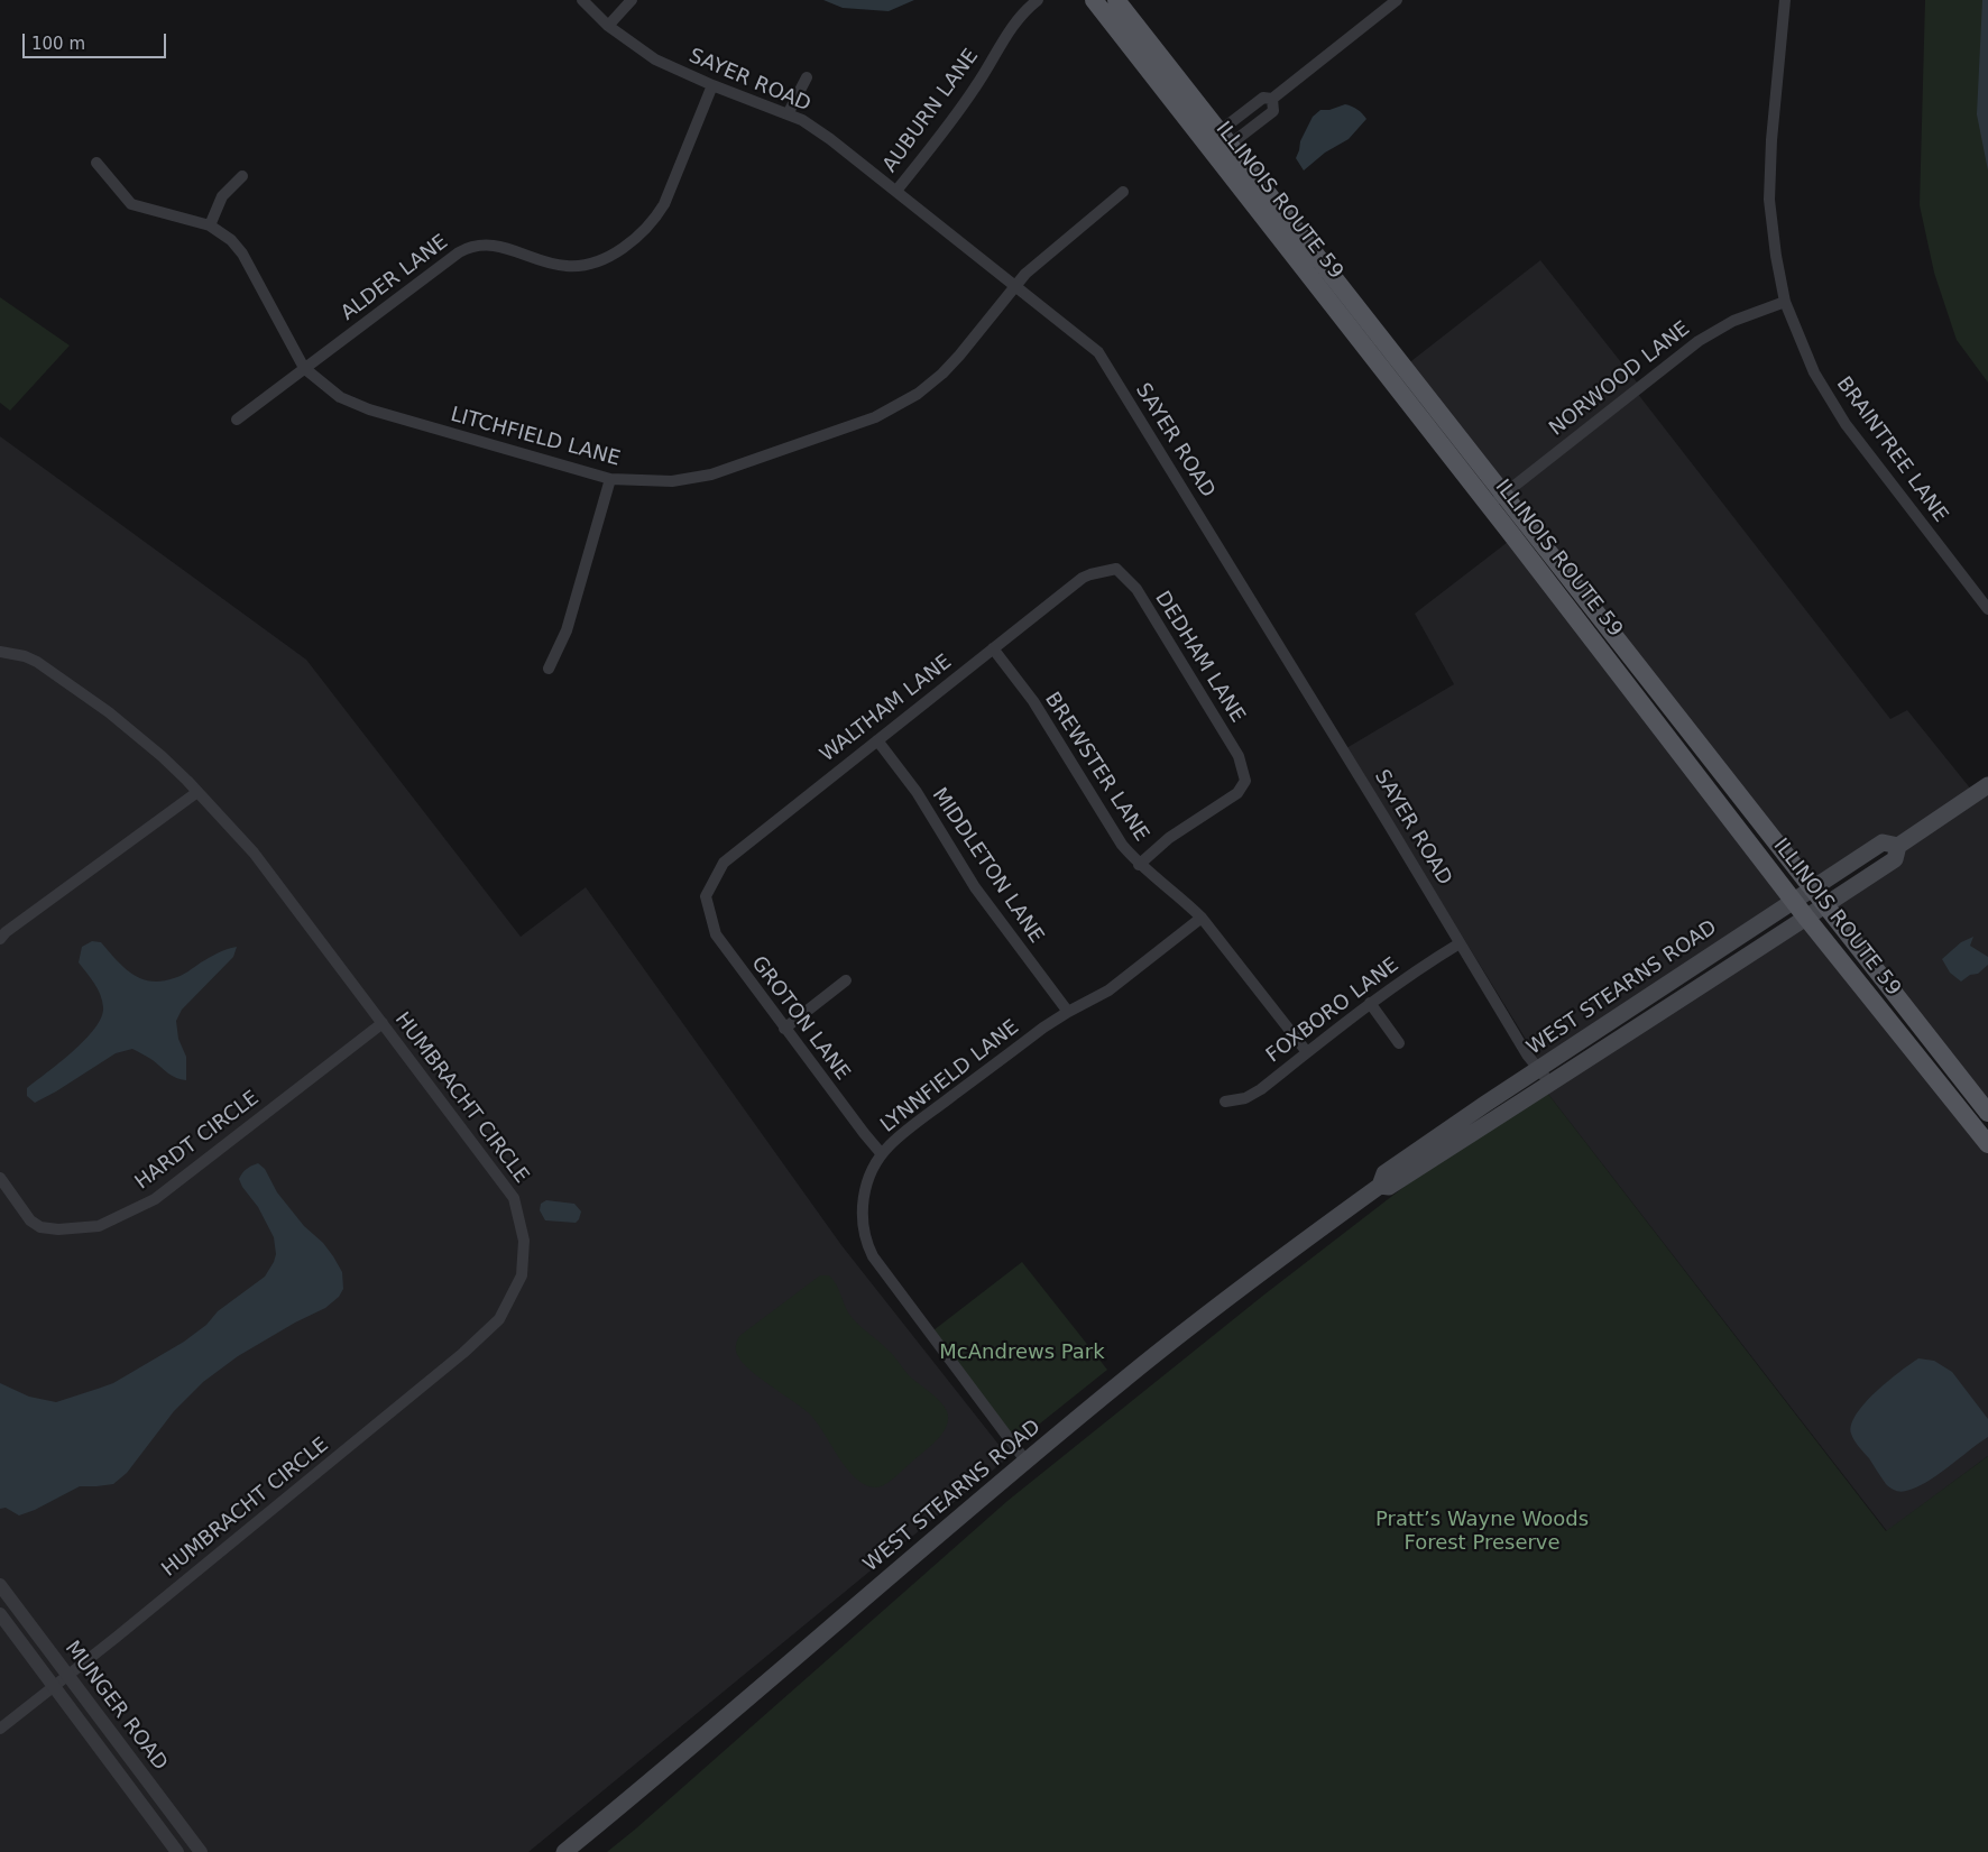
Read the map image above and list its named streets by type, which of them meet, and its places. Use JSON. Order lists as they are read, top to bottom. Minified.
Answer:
{"streets":{"main road":["ILLINOIS ROUTE 59","WEST STEARNS ROAD"],"street":["SAYER ROAD","AUBURN LANE","ALDER LANE","NORWOOD LANE","LITCHFIELD LANE","BRAINTREE LANE","DEDHAM LANE","WALTHAM LANE","BREWSTER LANE","MIDDLETON LANE","FOXBORO LANE","GROTON LANE","LYNNFIELD LANE","HUMBRACHT CIRCLE","HARDT CIRCLE","MUNGER ROAD"]},"crossings":[["SAYER ROAD","AUBURN LANE"],["SAYER ROAD","ALDER LANE"],["SAYER ROAD","LITCHFIELD LANE"],["SAYER ROAD","WEST STEARNS ROAD"],["SAYER ROAD","FOXBORO LANE"],["ILLINOIS ROUTE 59","NORWOOD LANE"],["ILLINOIS ROUTE 59","WEST STEARNS ROAD"],["ALDER LANE","LITCHFIELD LANE"],["NORWOOD LANE","BRAINTREE LANE"],["DEDHAM LANE","WALTHAM LANE"],["DEDHAM LANE","BREWSTER LANE"],["WALTHAM LANE","BREWSTER LANE"],["WALTHAM LANE","MIDDLETON LANE"],["WALTHAM LANE","GROTON LANE"],["BREWSTER LANE","FOXBORO LANE"],["BREWSTER LANE","LYNNFIELD LANE"],["MIDDLETON LANE","LYNNFIELD LANE"],["WEST STEARNS ROAD","LYNNFIELD LANE"],["GROTON LANE","LYNNFIELD LANE"],["HUMBRACHT CIRCLE","HARDT CIRCLE"],["HUMBRACHT CIRCLE","MUNGER ROAD"]],"parks":["McAndrews Park","Pratt’s Wayne Woods Forest Preserve"],"scale_bar":"100 m"}
